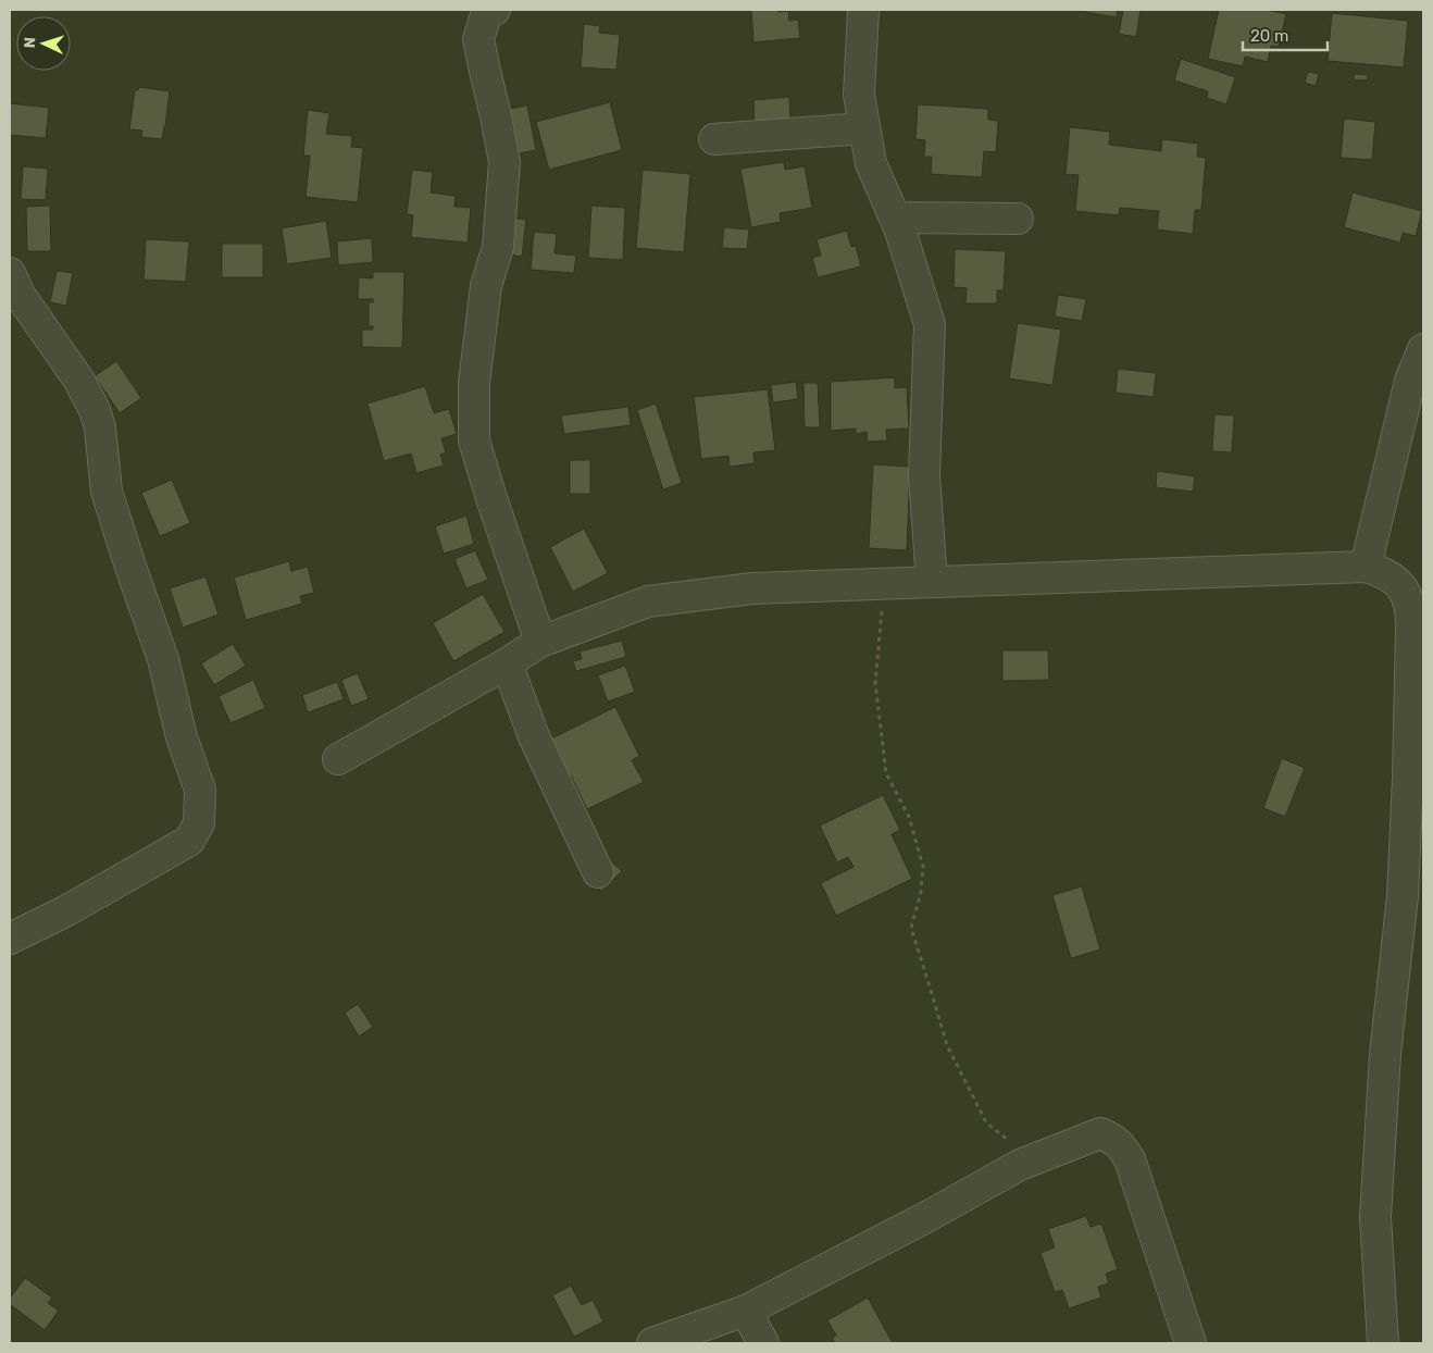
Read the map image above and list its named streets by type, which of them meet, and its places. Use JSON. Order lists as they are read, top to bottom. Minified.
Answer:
{"scale_bar":"20 m","north":"left"}
